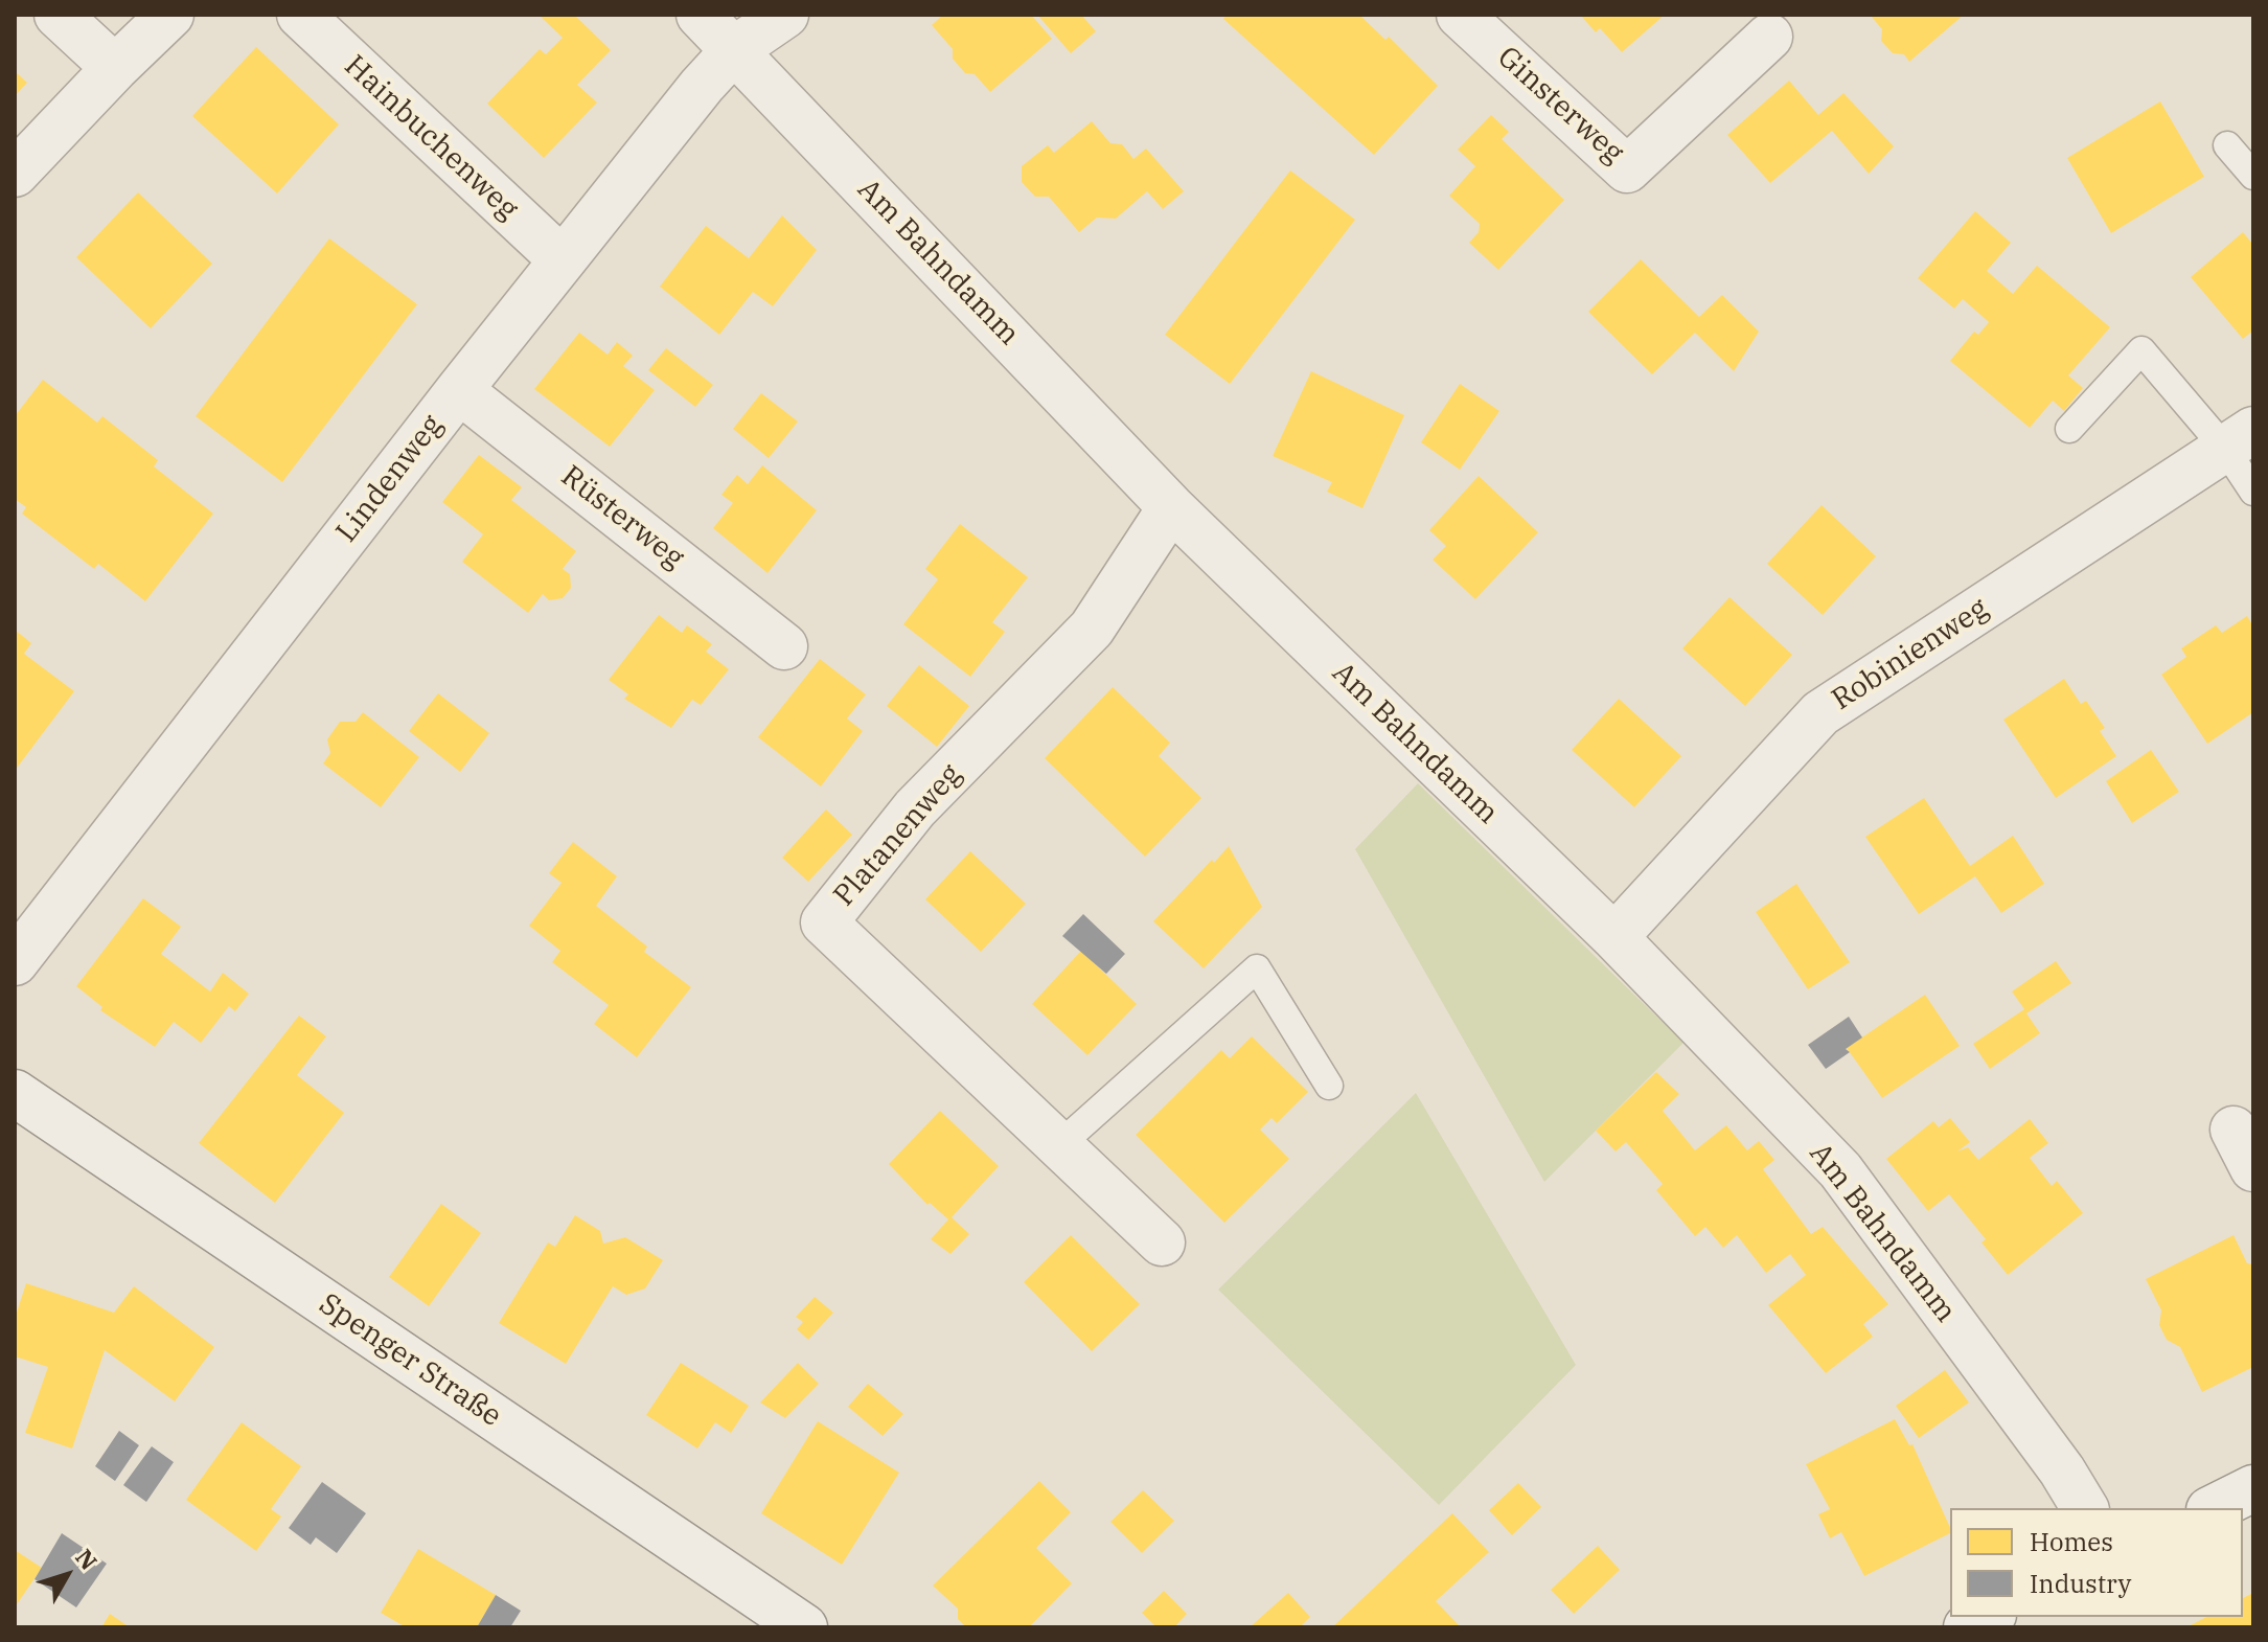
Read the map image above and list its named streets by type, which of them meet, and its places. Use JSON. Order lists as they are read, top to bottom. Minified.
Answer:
{"streets":{"street":["Ginsterweg","Hainbuchenweg","Am Bahndamm","Lindenweg","Rüsterweg","Robinienweg","Platanenweg","Spenger Straße"]},"crossings":[["Hainbuchenweg","Lindenweg"],["Am Bahndamm","Lindenweg"],["Am Bahndamm","Robinienweg"],["Am Bahndamm","Platanenweg"],["Lindenweg","Rüsterweg"]],"legend":["Homes","Industry"],"north":"top right"}
